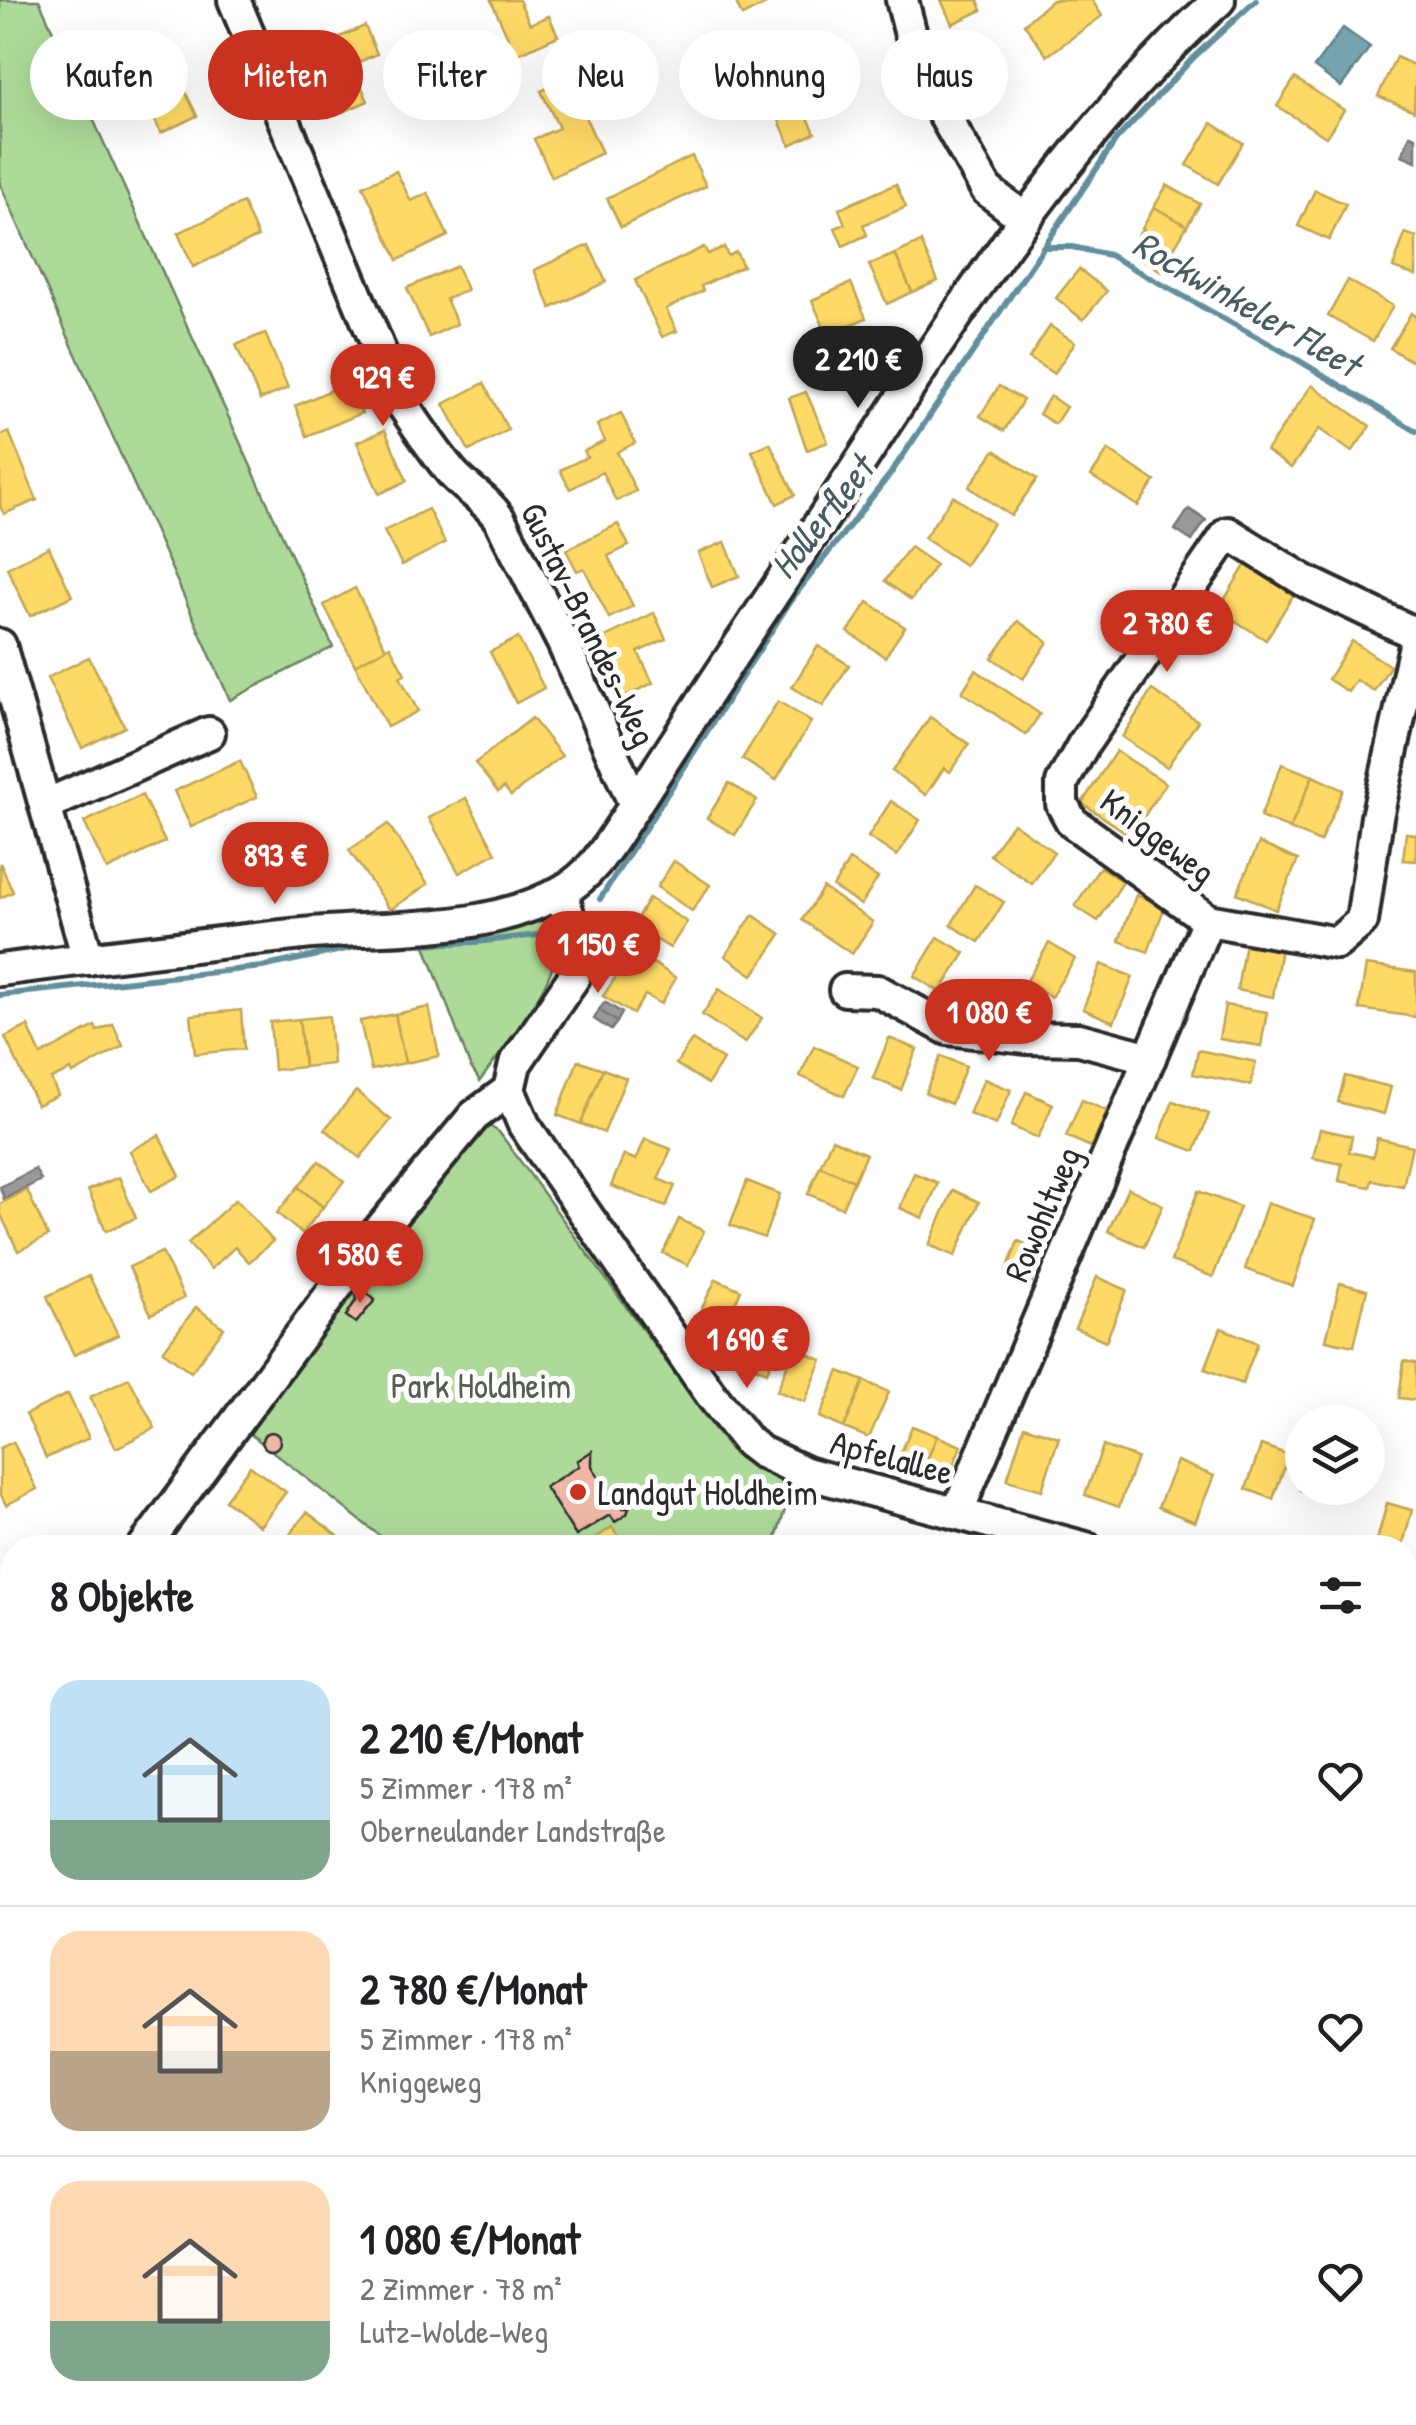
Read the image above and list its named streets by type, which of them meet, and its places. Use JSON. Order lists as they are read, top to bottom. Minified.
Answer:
{"streets":{"street":["Gustav-Brandes-Weg","Kniggeweg","Rowohltweg","Apfelallee"]},"crossings":[["Kniggeweg","Rowohltweg"],["Rowohltweg","Apfelallee"]],"water":["Rockwinkeler Fleet","Hollerfleet"],"parks":["Park Holdheim"],"places":["Landgut Holdheim"],"page":{"chip":["Kaufen","Mieten","Filter","Neu","Wohnung","Haus"],"price":["2 210 €","929 €","2 780 €","893 €","1 150 €","1 080 €","1 580 €","1 690 €"],"heading":"8 Objekte","list":[{"name":"2 210 €/Monat","note":"5 Zimmer · 178 m² · Oberneulander Landstraße"},{"name":"2 780 €/Monat","note":"5 Zimmer · 178 m² · Kniggeweg"},{"name":"1 080 €/Monat","note":"2 Zimmer · 78 m² · Lutz-Wolde-Weg"}]}}
